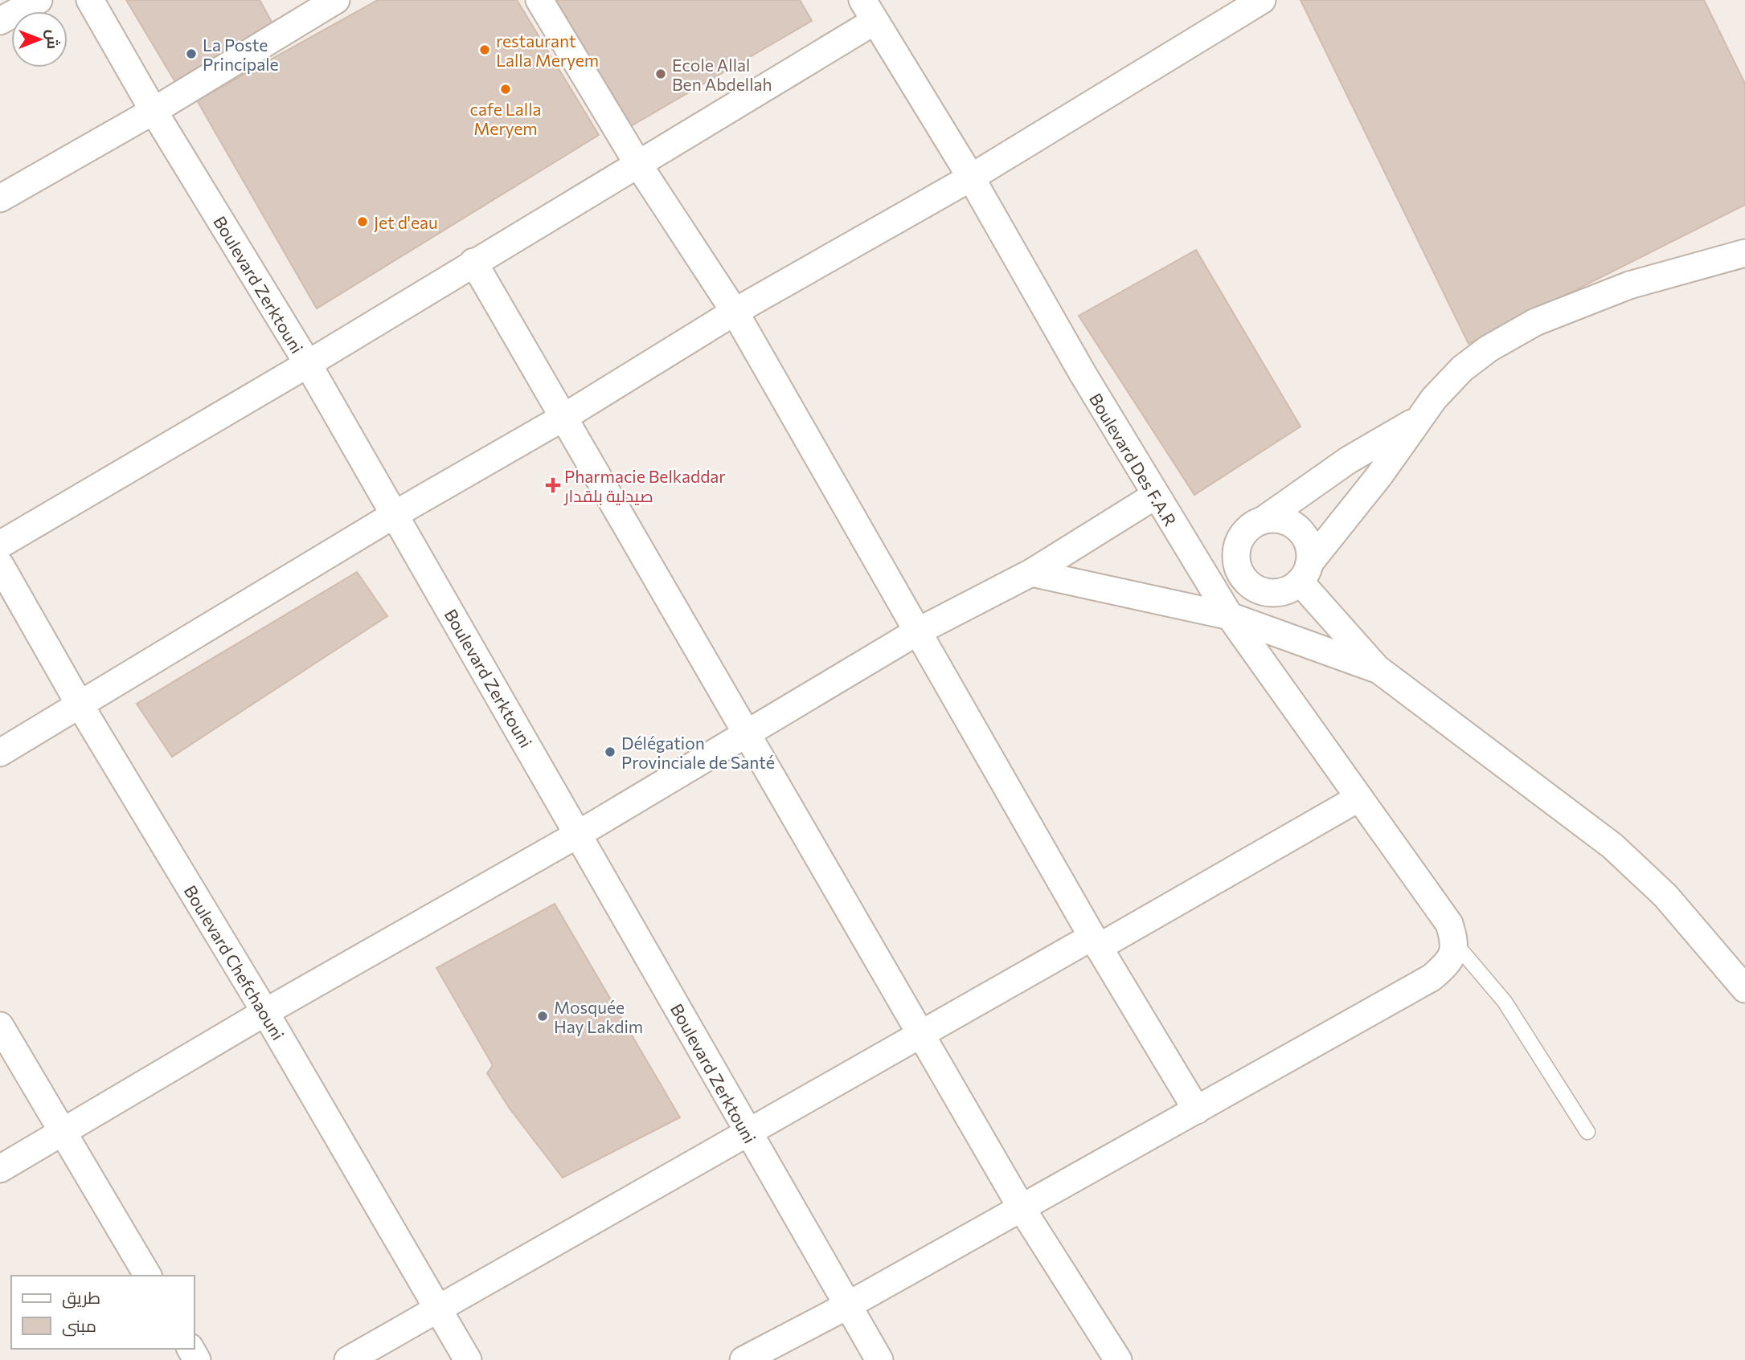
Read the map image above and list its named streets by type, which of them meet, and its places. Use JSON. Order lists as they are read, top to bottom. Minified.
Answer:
{"streets":{"street":["Boulevard Zerktouni","Boulevard Des F.A.R","Boulevard Chefchaouni"]},"places":{"other":["restaurant Lalla Meryem","La Poste Principale","Ecole Allal Ben Abdellah","cafe Lalla Meryem","Jet d'eau","Délégation Provinciale de Santé","Mosquée Hay Lakdim"],"health":["Pharmacie Belkaddar صيدلية بلقدار"]},"legend":["طريق","مبنى"],"north":"right"}
